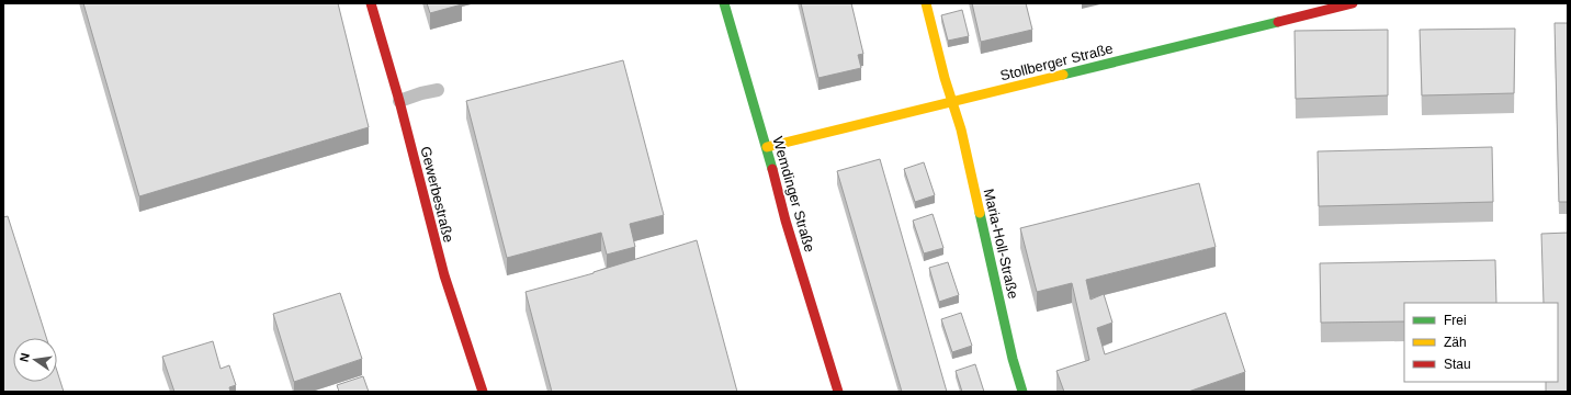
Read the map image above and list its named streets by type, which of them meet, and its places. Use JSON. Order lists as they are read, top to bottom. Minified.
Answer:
{"streets":{"street":["Stollberger Straße","Gewerbestraße","Wemdinger Straße","Maria-Holl-Straße"]},"crossings":[["Stollberger Straße","Wemdinger Straße"],["Stollberger Straße","Maria-Holl-Straße"]],"legend":["Frei","Zäh","Stau"],"north":"left"}
